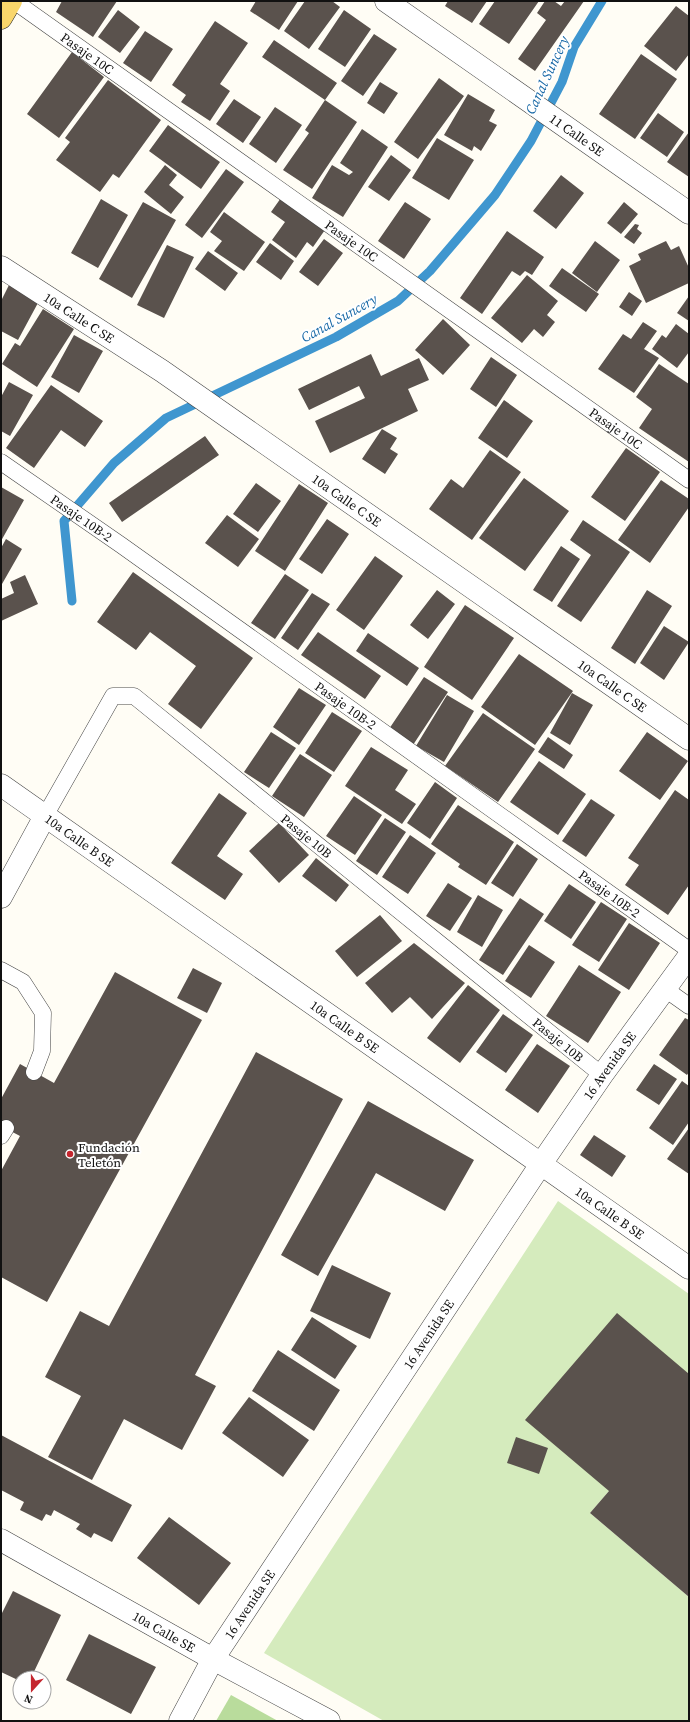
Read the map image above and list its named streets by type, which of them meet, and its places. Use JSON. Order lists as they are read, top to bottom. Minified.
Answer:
{"streets":{"street":["11 Calle SE","10a Calle C SE","10a Calle B SE","16 Avenida SE","10a Calle SE"],"lane":["Pasaje 10C","Pasaje 10B-2","Pasaje 10B"]},"crossings":[["Pasaje 10B","10a Calle B SE"],["Pasaje 10B","16 Avenida SE"],["10a Calle B SE","16 Avenida SE"],["16 Avenida SE","10a Calle SE"]],"water":["Canal Suncery"],"places":["Fundación Teletón"],"north":"bottom"}
